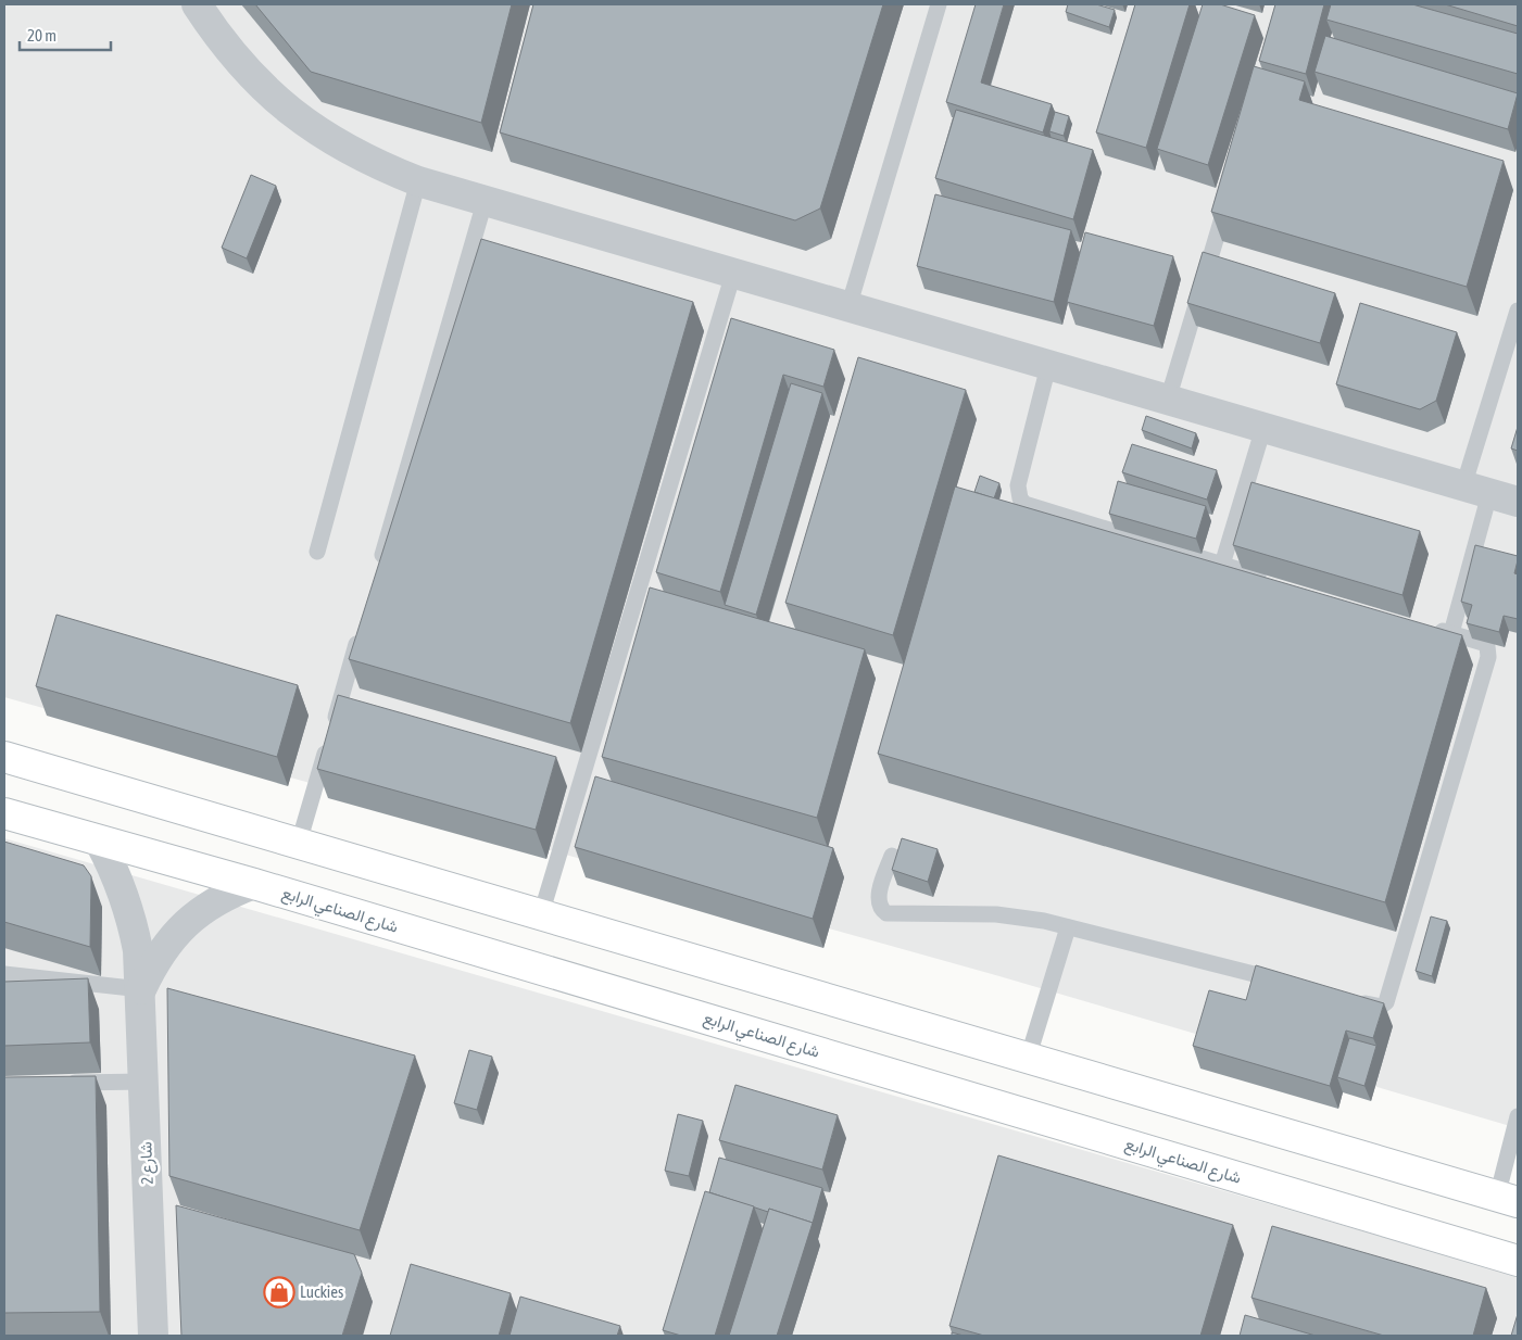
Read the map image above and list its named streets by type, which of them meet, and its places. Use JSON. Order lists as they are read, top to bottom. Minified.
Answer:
{"streets":{"main road":["شارع الصناعي الرابع"],"street":["شارع 2"]},"crossings":[["شارع الصناعي الرابع","شارع 2"]],"places":{"shop":["Luckies"]},"scale_bar":"20 m"}
